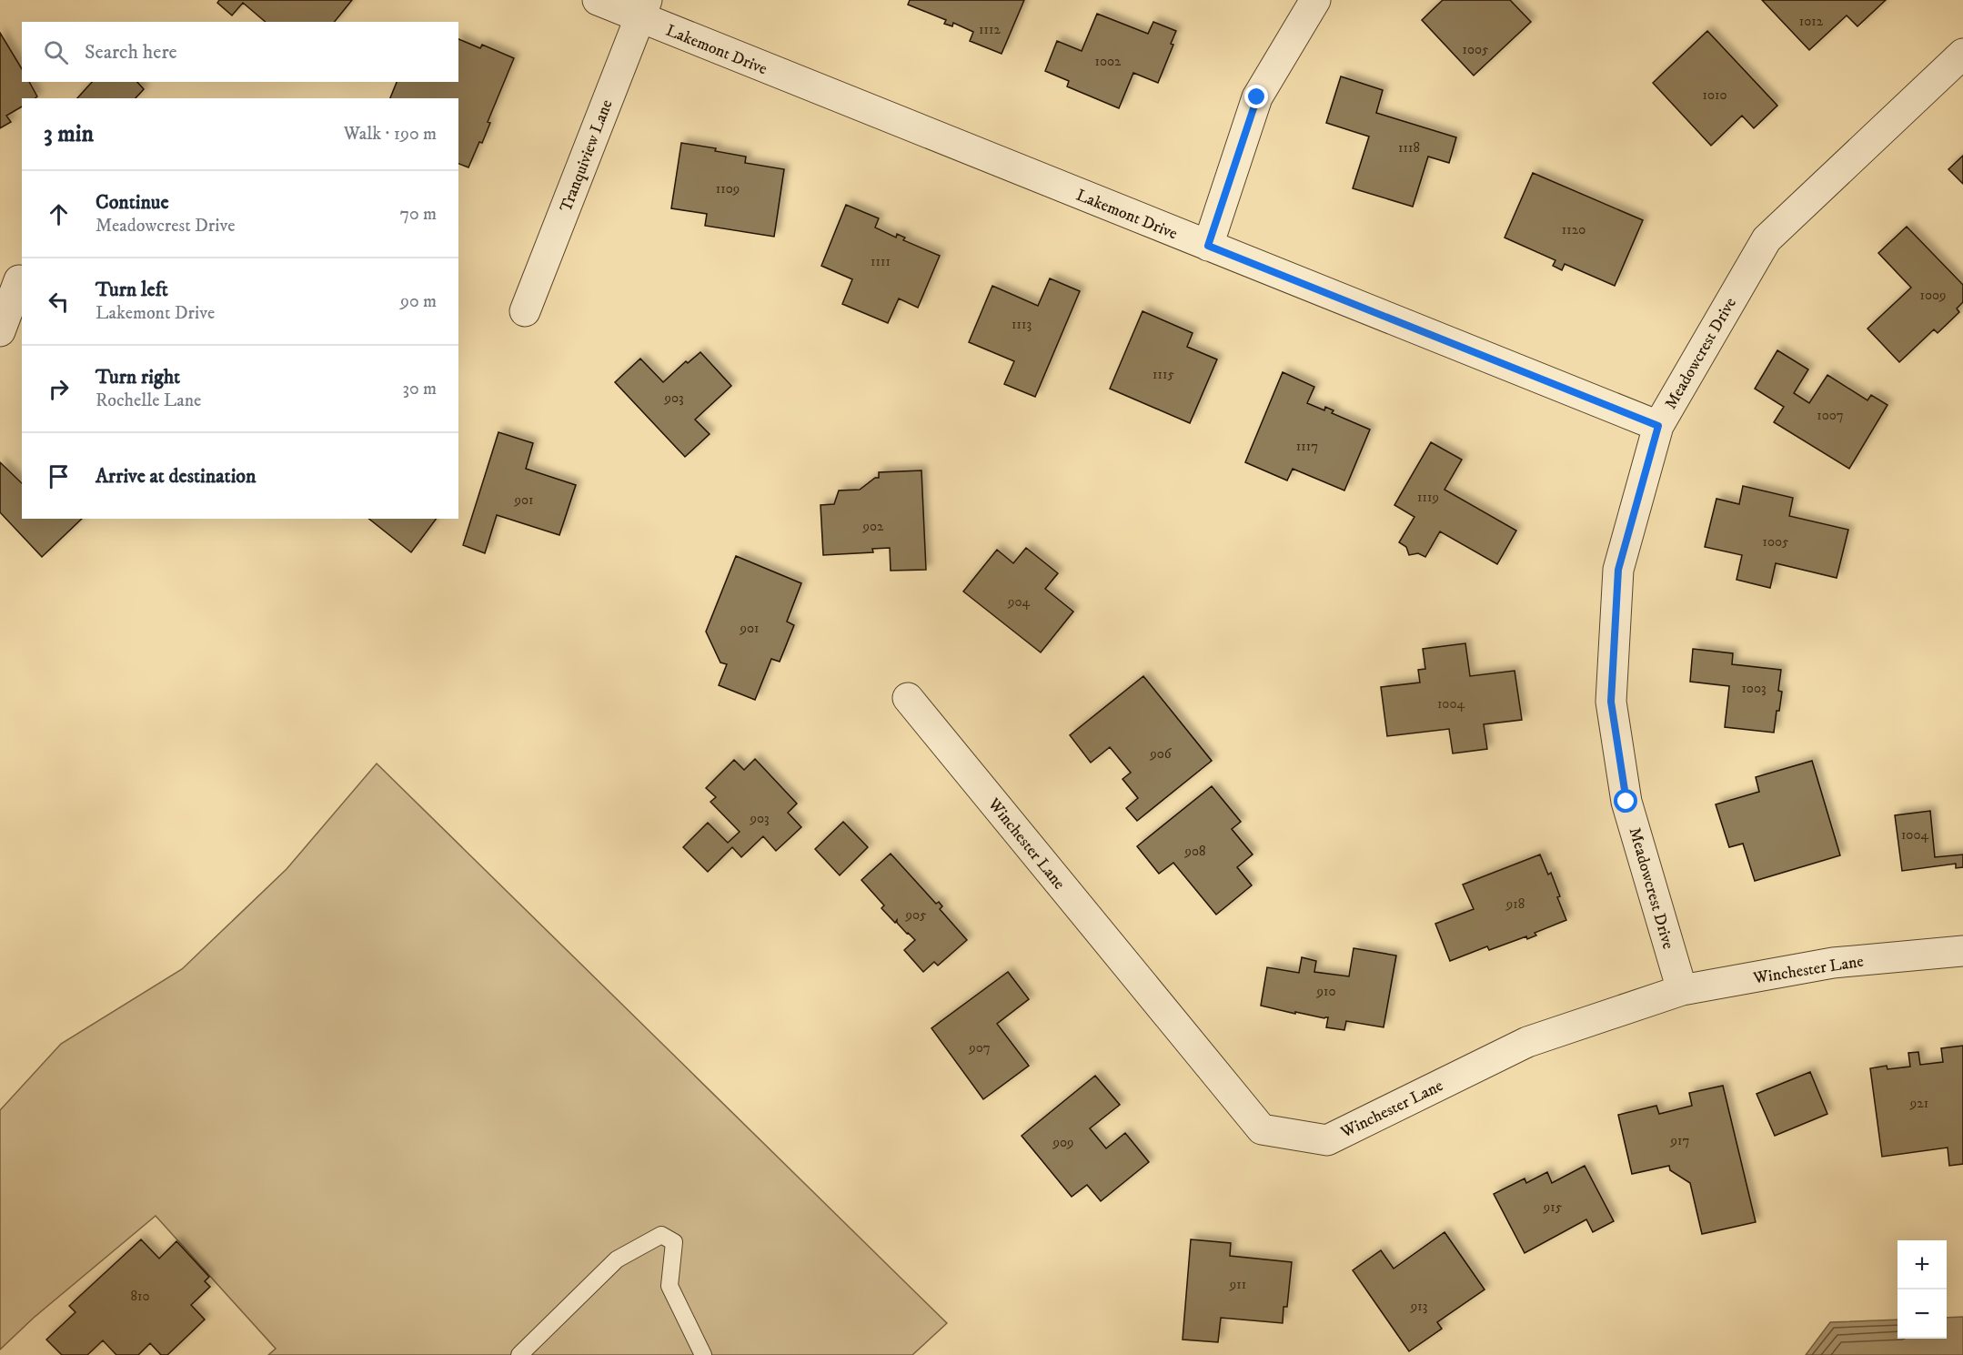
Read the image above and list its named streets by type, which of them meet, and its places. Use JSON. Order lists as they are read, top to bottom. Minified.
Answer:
{"streets":{"street":["Lakemont Drive","Tranquiview Lane","Meadowcrest Drive","Winchester Lane"]},"crossings":[["Lakemont Drive","Tranquiview Lane"],["Lakemont Drive","Meadowcrest Drive"],["Meadowcrest Drive","Winchester Lane"]],"house_numbers":["1012","1112","1005","1002","1010","1118","1109","1120","1111","1009","1113","1115","903","1007","1117","1119","901","902","1005","904","901","1003","1004","906","903","1004","908","918","905","910","907","921","917","909","915","911","810","913"],"page":{"search":"Search here","heading":["3 min","Walk · 190 m"],"list":[["Continue","Meadowcrest Drive","70 m"],["Turn left","Lakemont Drive","90 m"],["Turn right","Rochelle Lane","30 m"],"Arrive at destination"],"map_buttons":["+","−"]}}
